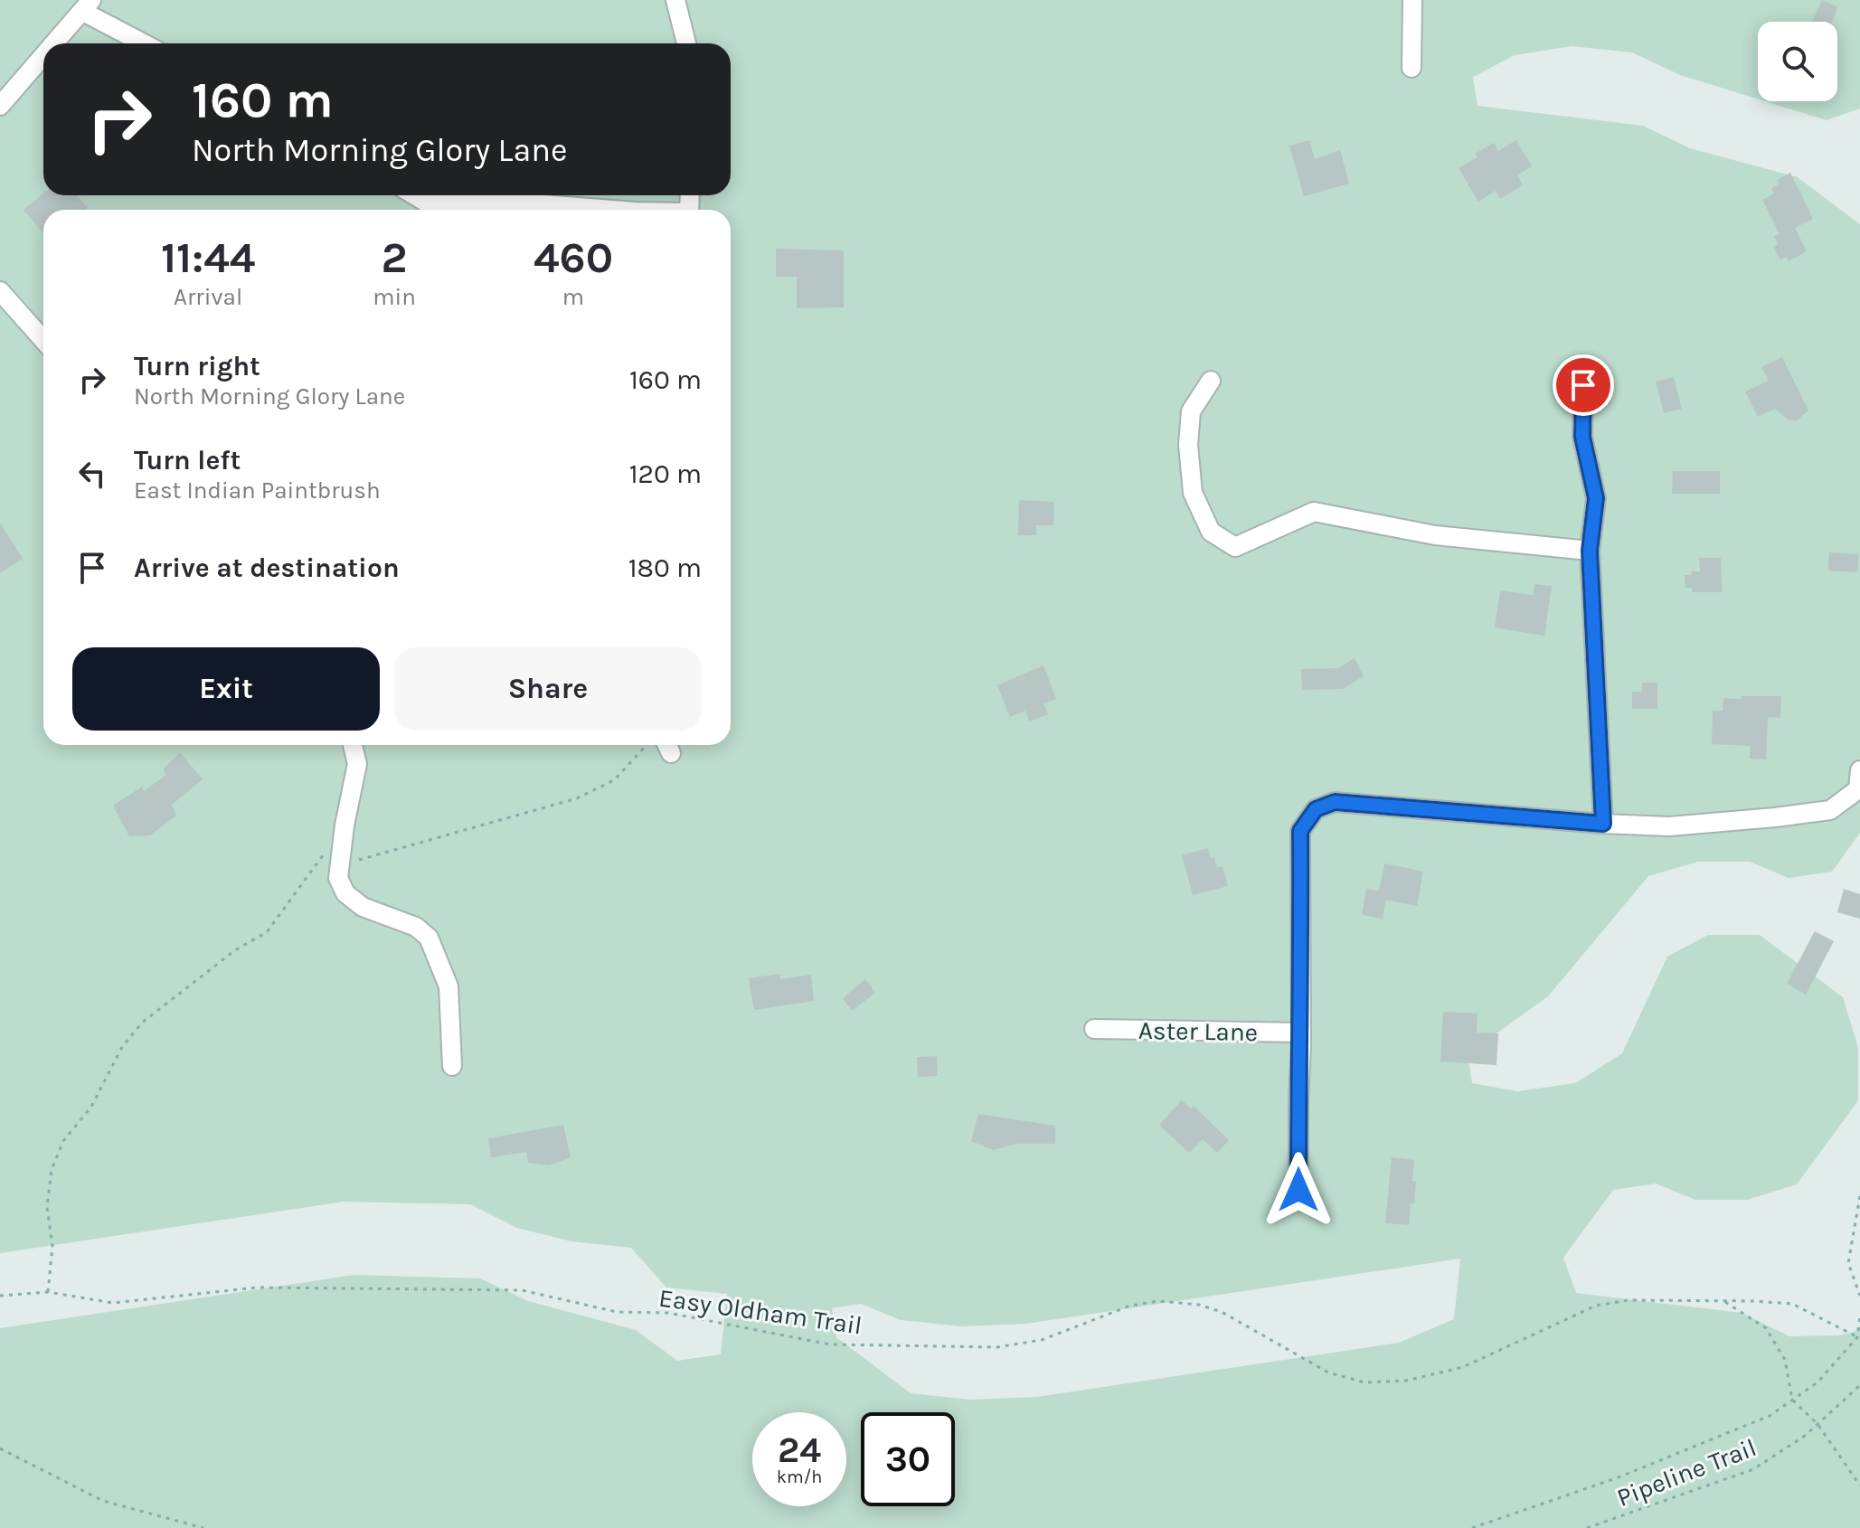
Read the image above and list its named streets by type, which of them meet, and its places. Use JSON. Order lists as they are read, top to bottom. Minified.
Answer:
{"streets":{"street":["Aster Lane"],"path":["Easy Oldham Trail","Pipeline Trail"]},"page":{"turn":["160 m","North Morning Glory Lane"],"eta":["11:44","Arrival","2","min","460","m"],"list":[{"name":"Turn right","note":"North Morning Glory Lane","value":"160 m"},{"name":"Turn left","note":"East Indian Paintbrush","value":"120 m"},{"name":"Arrive at destination","value":"180 m"}],"buttons":["Exit","Share"],"speed":"24 km/h","limit":"30"}}
